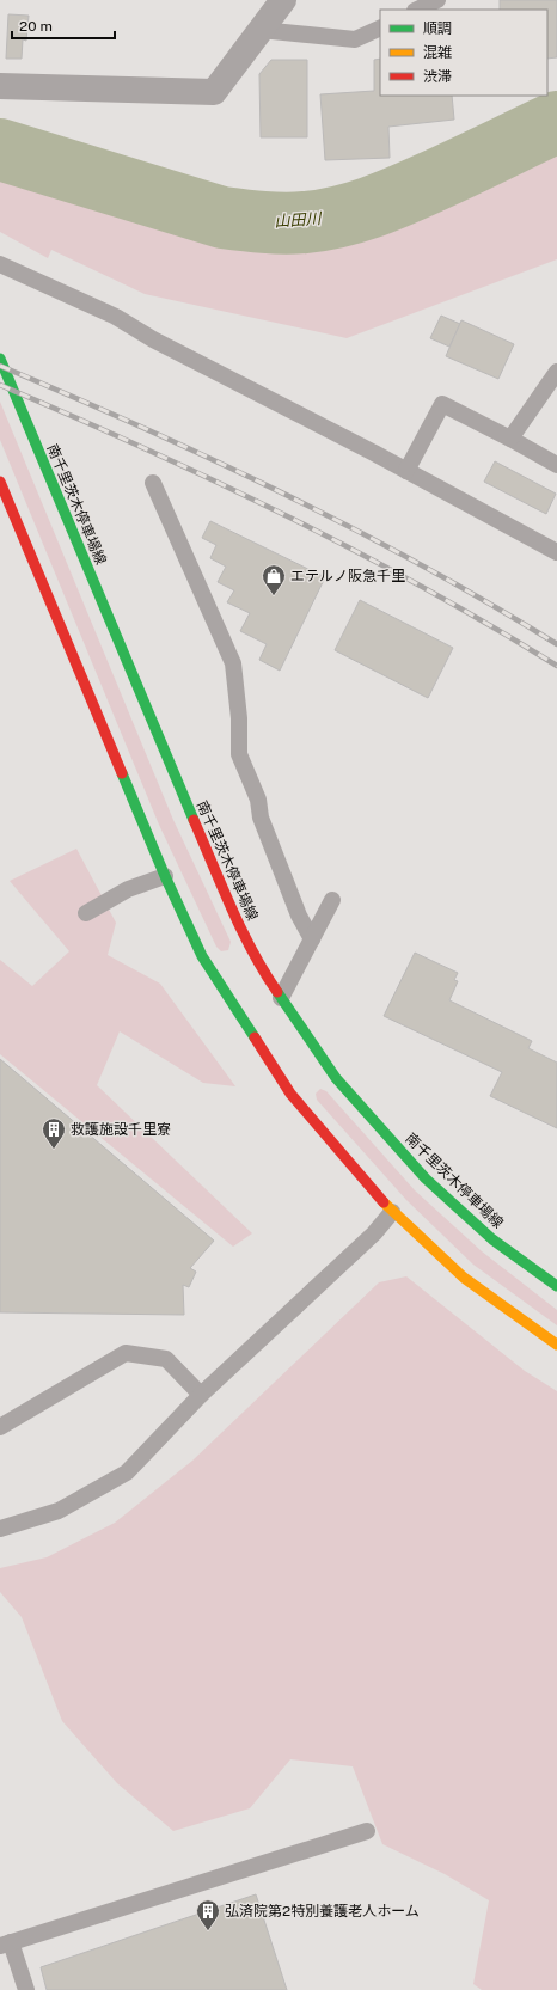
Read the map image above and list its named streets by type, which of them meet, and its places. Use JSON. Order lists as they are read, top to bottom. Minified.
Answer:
{"streets":{"main road":["南千里茨木停車場線"]},"water":["山田川"],"places":{"shop":["エテルノ阪急千里"],"building":["救護施設千里寮","弘済院第2特別養護老人ホーム"]},"legend":["順調","混雑","渋滞"],"scale_bar":"20 m"}
